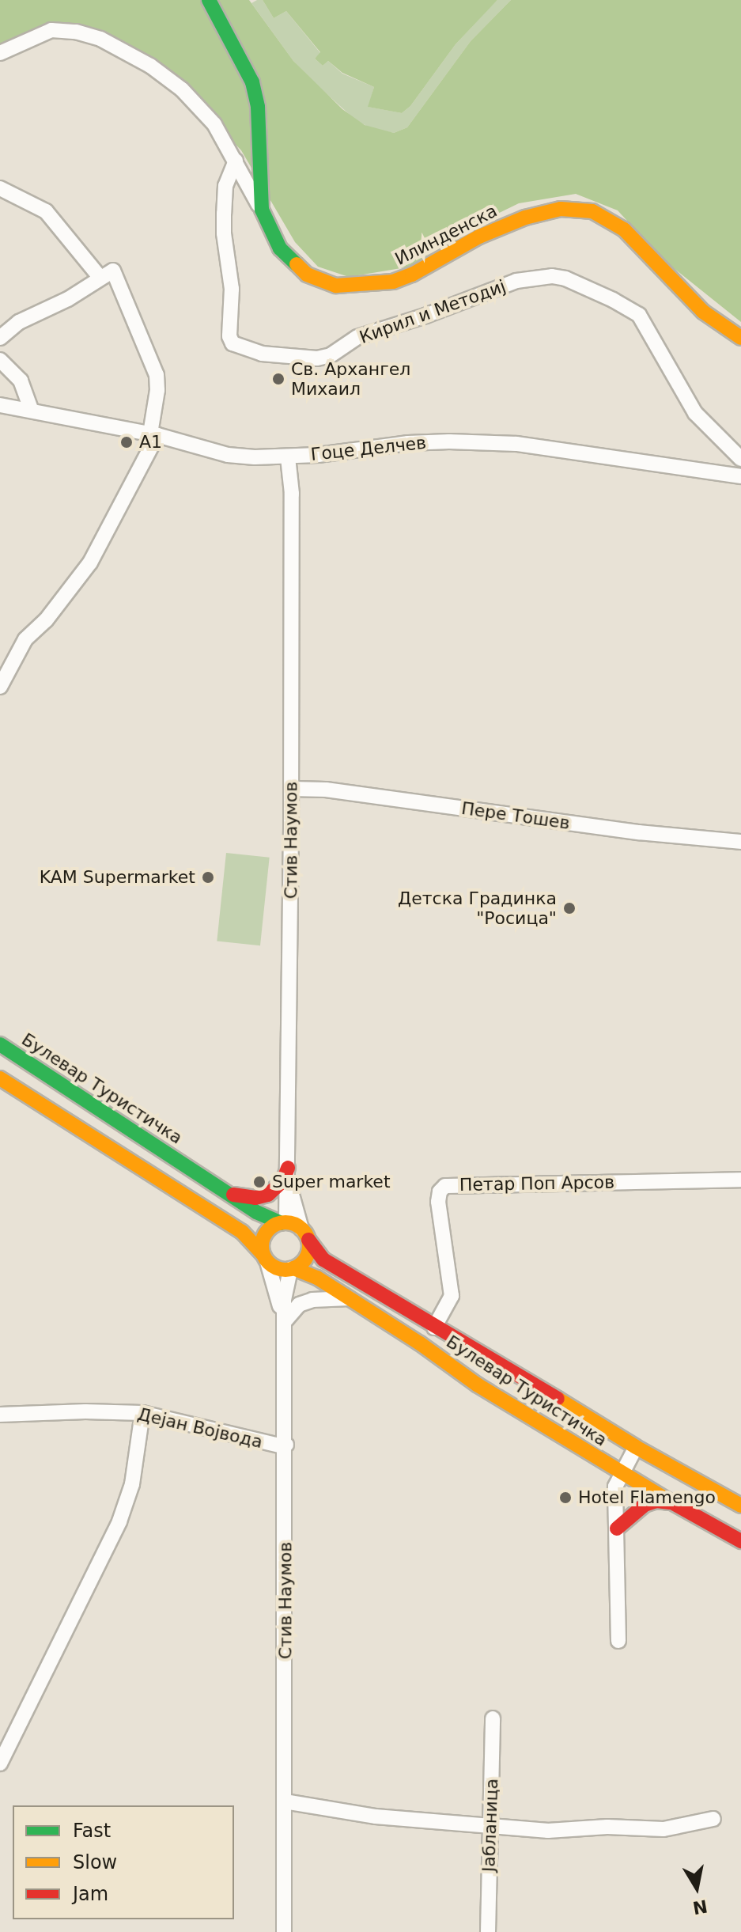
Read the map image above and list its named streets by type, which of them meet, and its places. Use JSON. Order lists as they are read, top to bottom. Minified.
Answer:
{"streets":{"main road":["Илинденска","Булевар Туристичка"],"street":["Кирил и Методиј","Гоце Делчев","Пере Тошев","Стив Наумов","Петар Поп Арсов","Дејан Војвода","Јабланица"]},"crossings":[["Гоце Делчев","Стив Наумов"],["Пере Тошев","Стив Наумов"],["Стив Наумов","Булевар Туристичка"],["Стив Наумов","Дејан Војвода"],["Булевар Туристичка","Петар Поп Арсов"]],"places":["Св. Архангел Михаил","A1","KAM Supermarket","Детска Градинка \"Росица\"","Super market","Hotel Flamengo"],"legend":["Fast","Slow","Jam"],"north":"bottom"}
